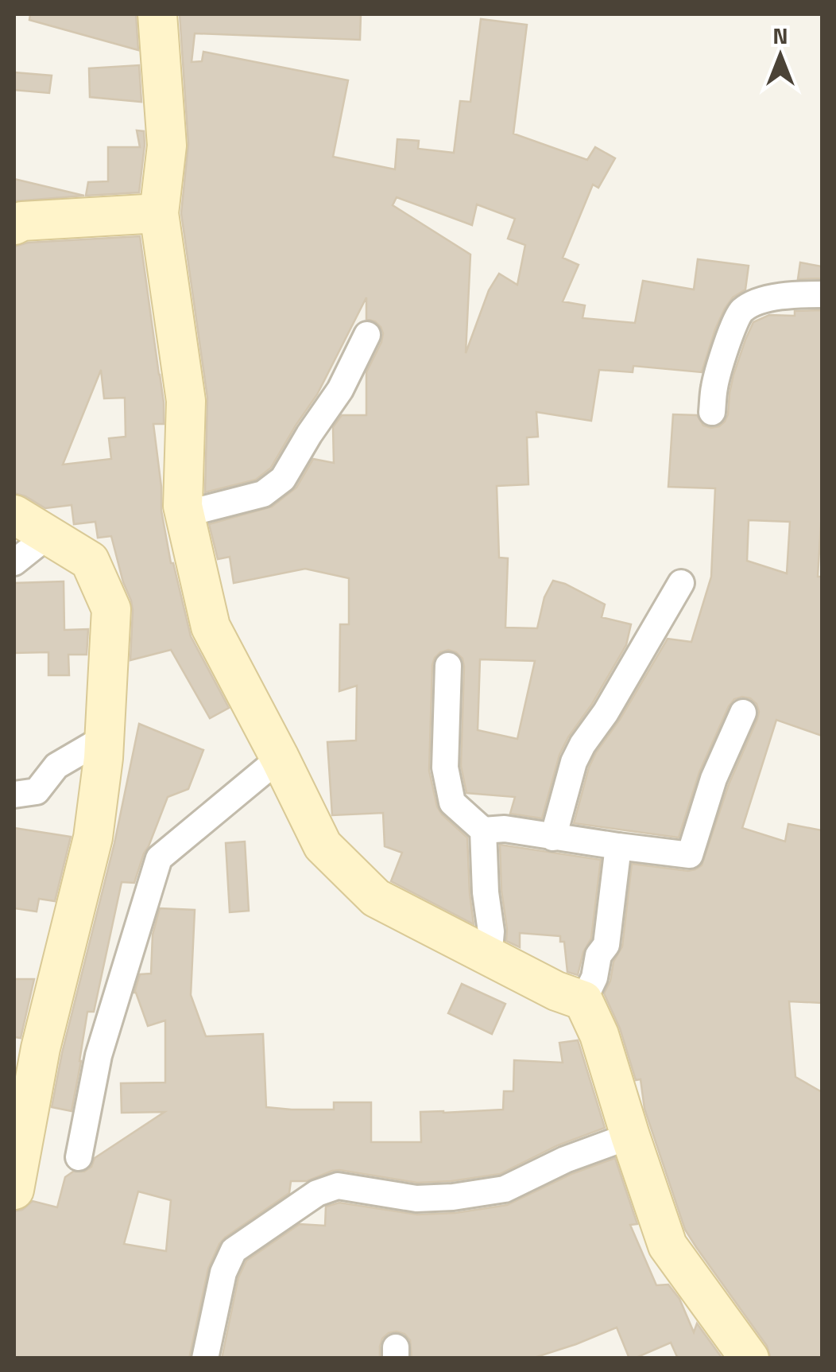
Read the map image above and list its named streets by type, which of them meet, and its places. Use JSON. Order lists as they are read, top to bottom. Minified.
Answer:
{"north":"top"}
